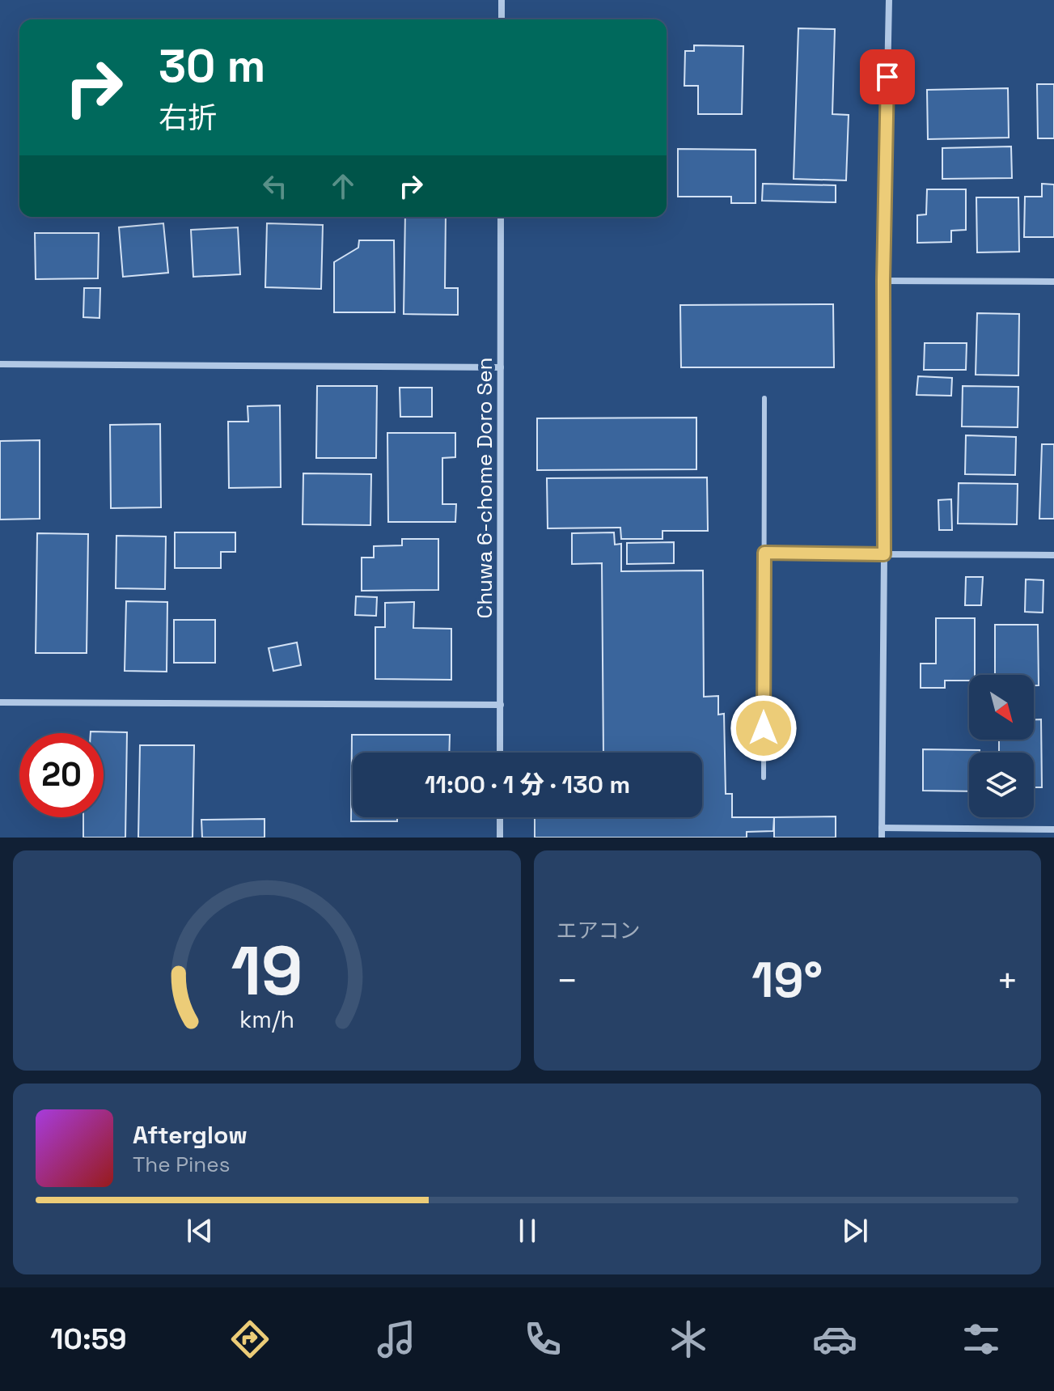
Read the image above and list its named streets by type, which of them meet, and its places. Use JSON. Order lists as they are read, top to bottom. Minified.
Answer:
{"streets":{"street":["Chuwa 6-chome Doro Sen"]},"north":"bottom right","page":{"turn":["30 m","右折"],"limit":"20","trip":"11:00 · 1 分 · 130 m","tile":"エアコン","heat":["−","19°","+"],"song":["Afterglow","The Pines"],"tabs":"10:59","gauge":["19","km/h"]}}
